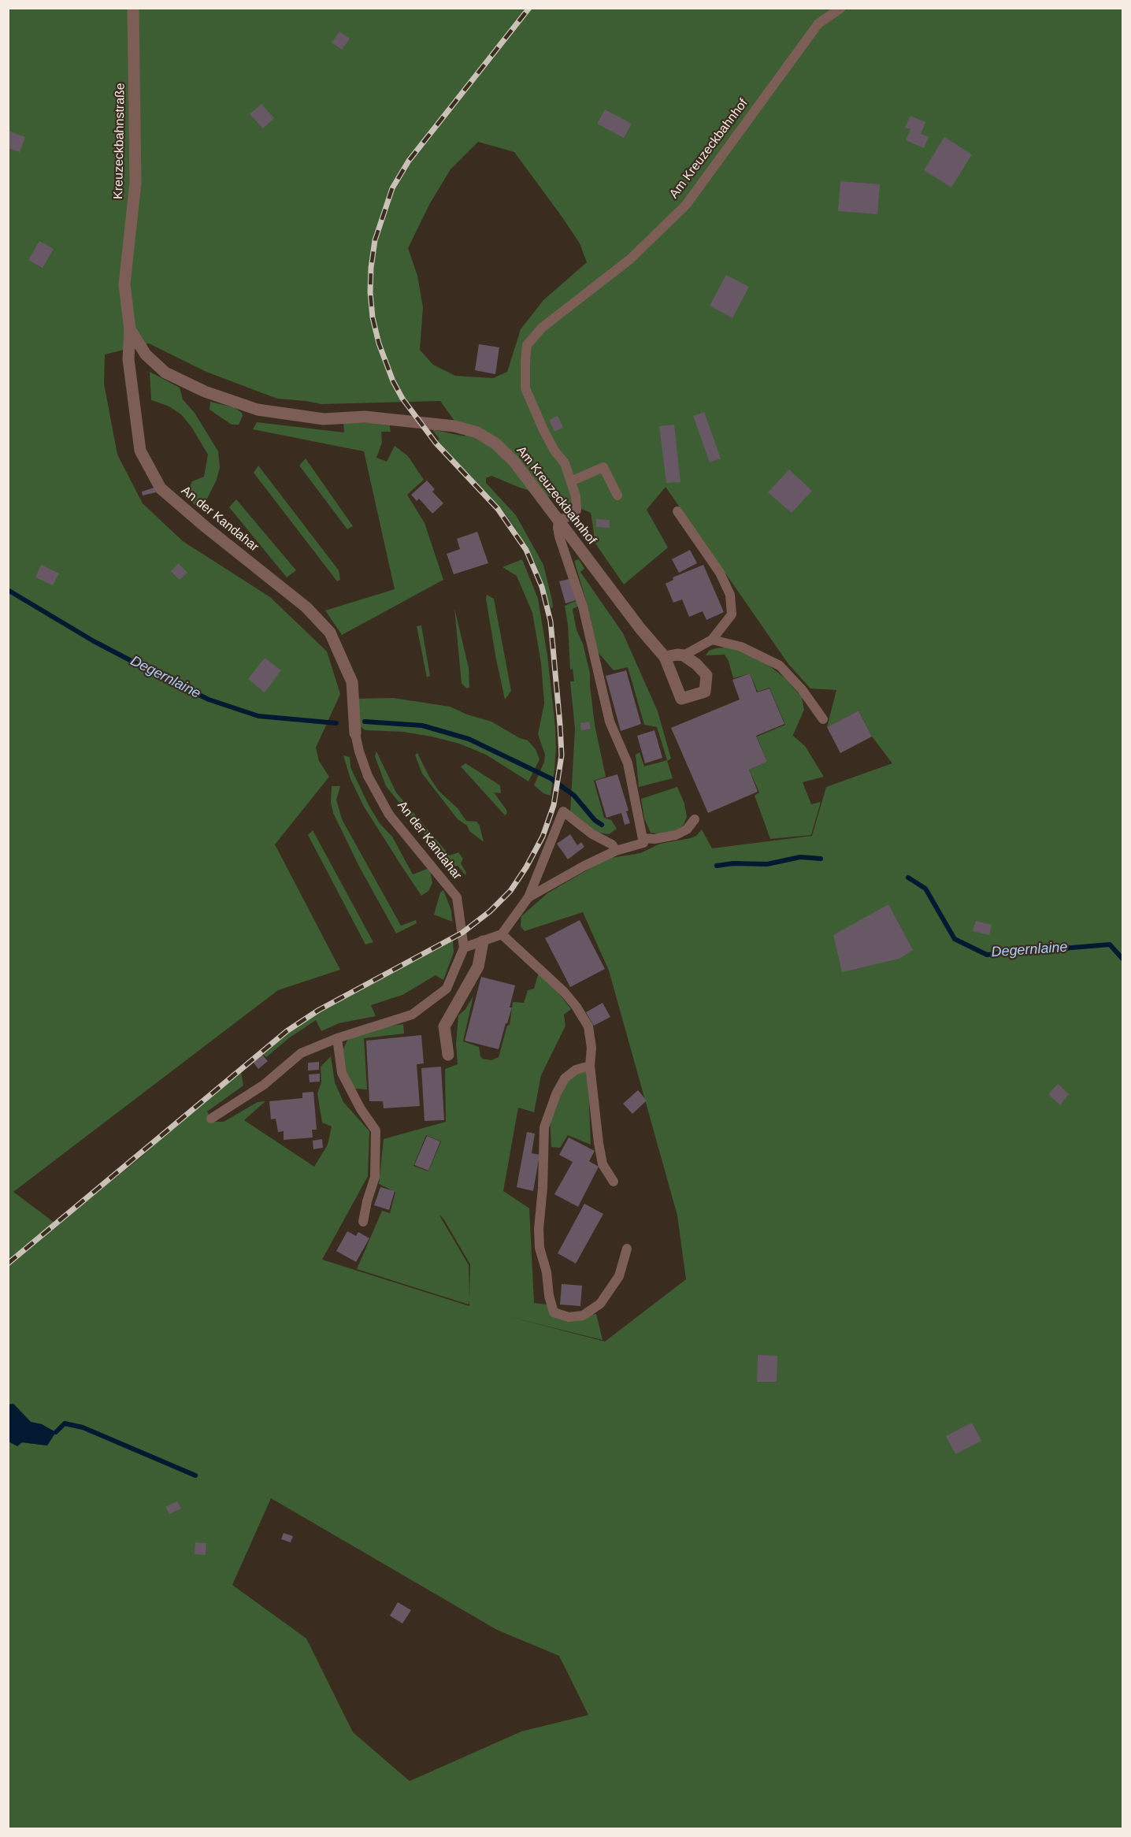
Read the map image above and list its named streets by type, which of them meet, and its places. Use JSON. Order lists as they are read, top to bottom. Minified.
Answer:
{"streets":{"street":["Kreuzeckbahnstraße","Am Kreuzeckbahnhof","An der Kandahar"]},"crossings":[["Kreuzeckbahnstraße","Am Kreuzeckbahnhof"],["Kreuzeckbahnstraße","An der Kandahar"],["Am Kreuzeckbahnhof","An der Kandahar"]],"water":["Degernlaine"]}
